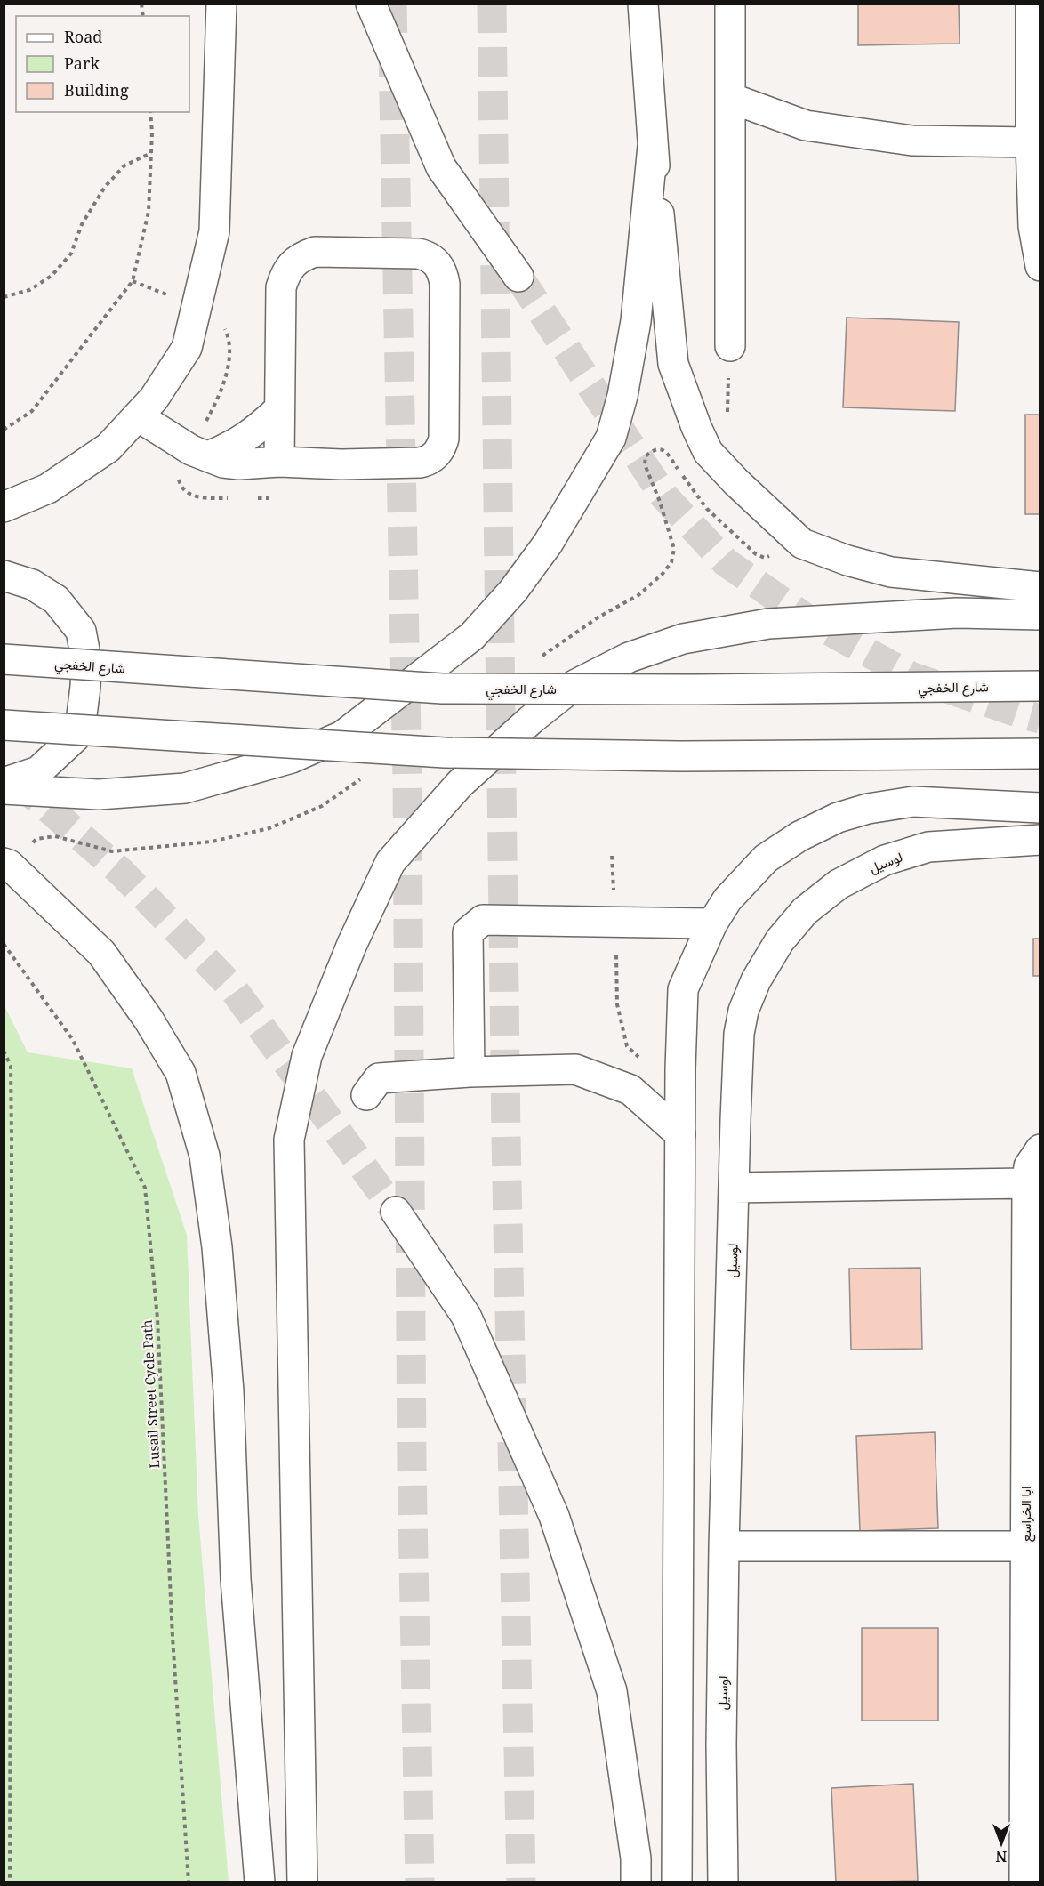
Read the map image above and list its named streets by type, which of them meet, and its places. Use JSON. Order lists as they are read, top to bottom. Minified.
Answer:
{"streets":{"main road":["شارع الخفجي","لوسيل","ابا الخراسع"],"path":["Lusail Street Cycle Path"]},"legend":["Road","Park","Building"],"north":"bottom"}
